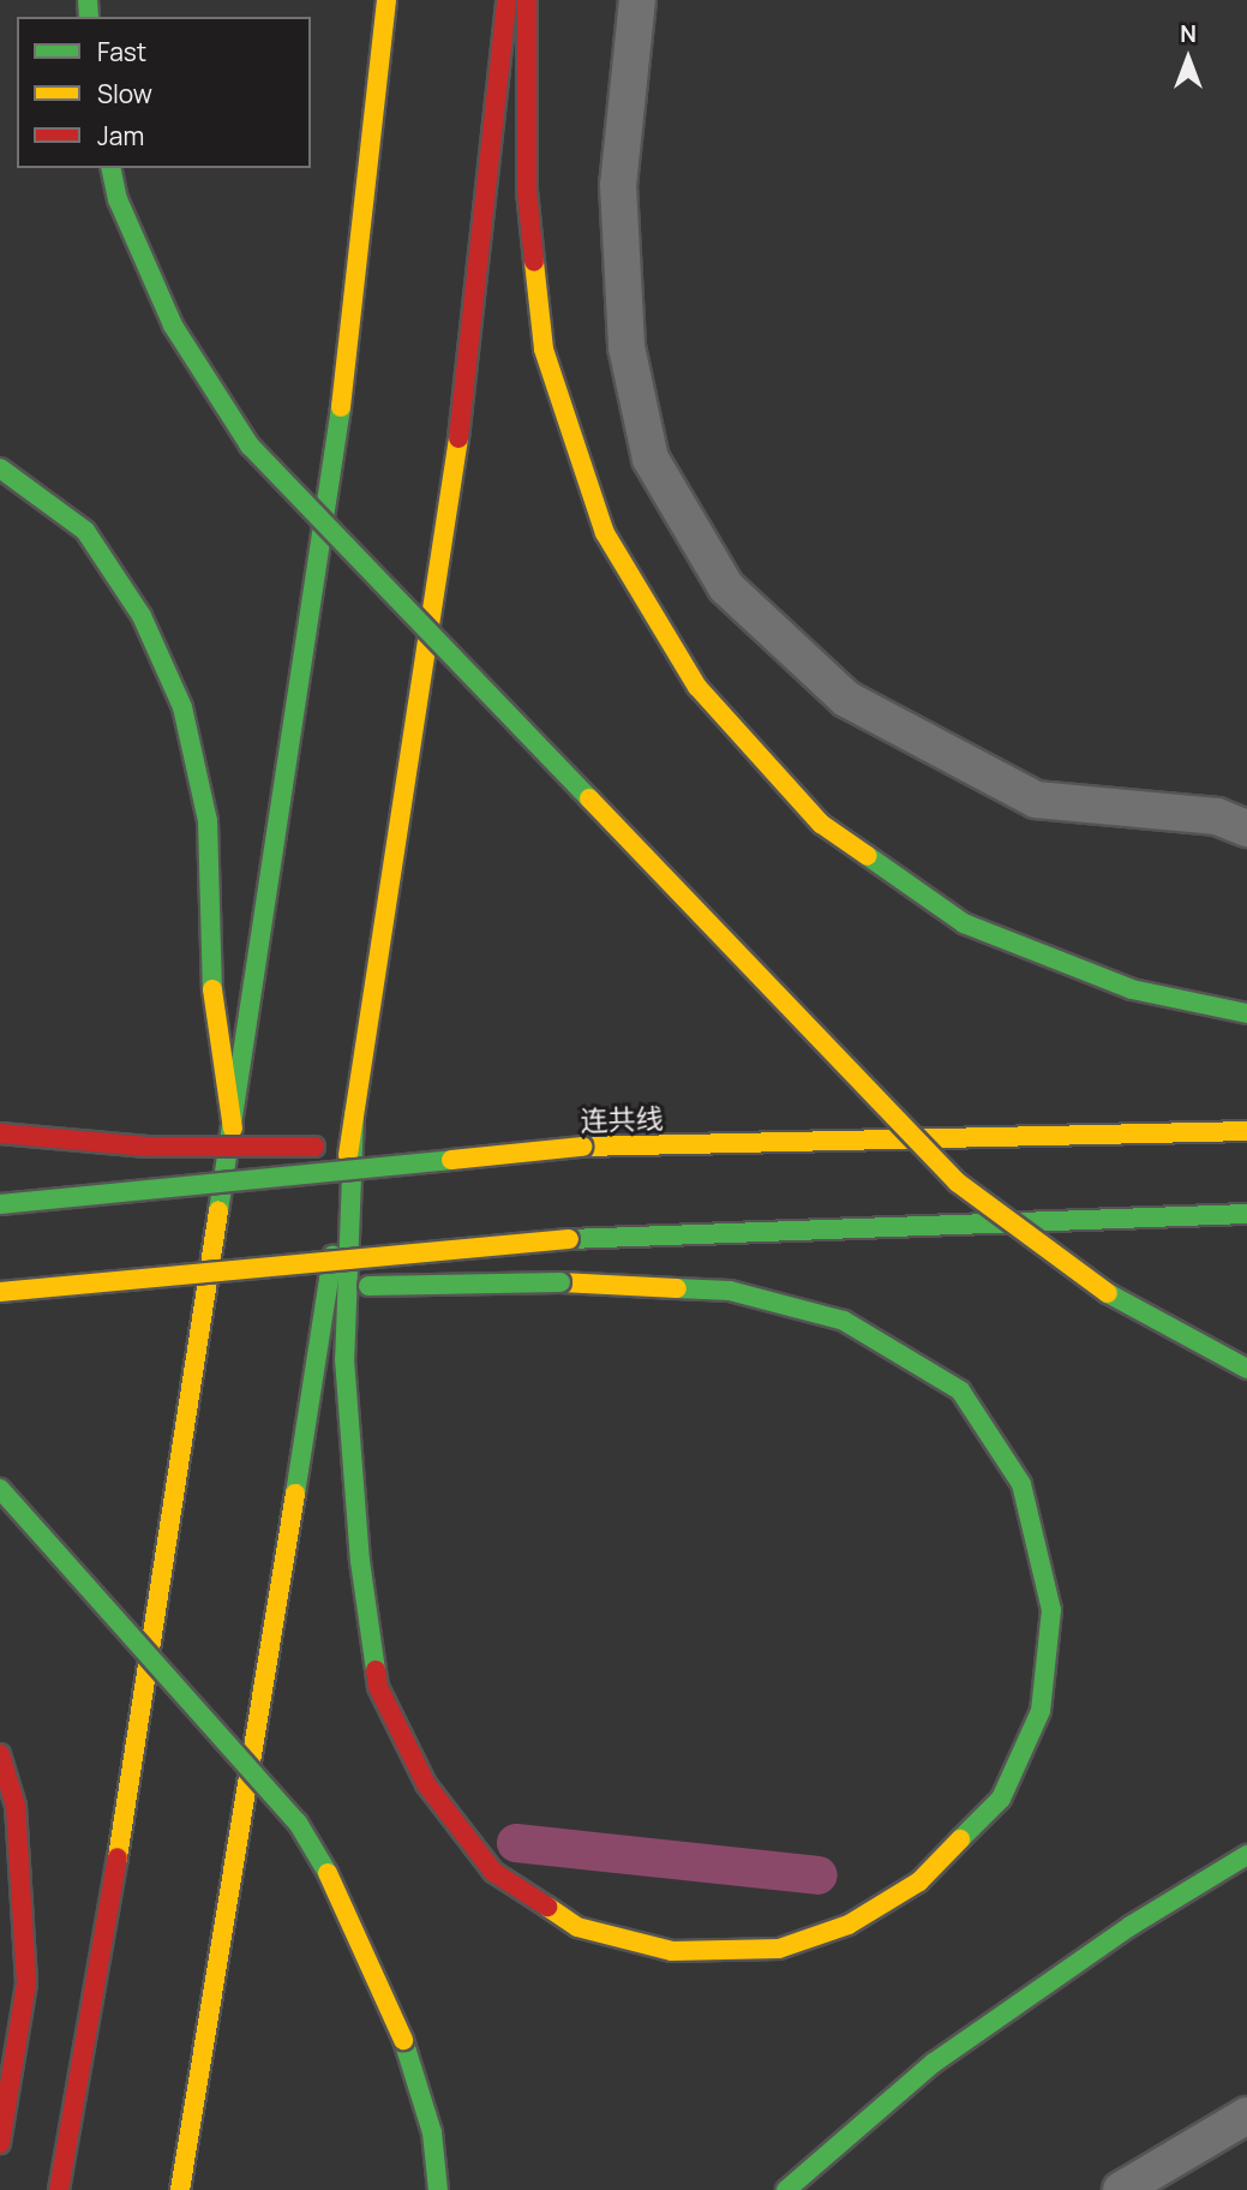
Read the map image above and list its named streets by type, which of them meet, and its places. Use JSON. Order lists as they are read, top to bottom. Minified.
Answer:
{"streets":{"main road":["连共线"]},"legend":["Fast","Slow","Jam"],"north":"top"}
